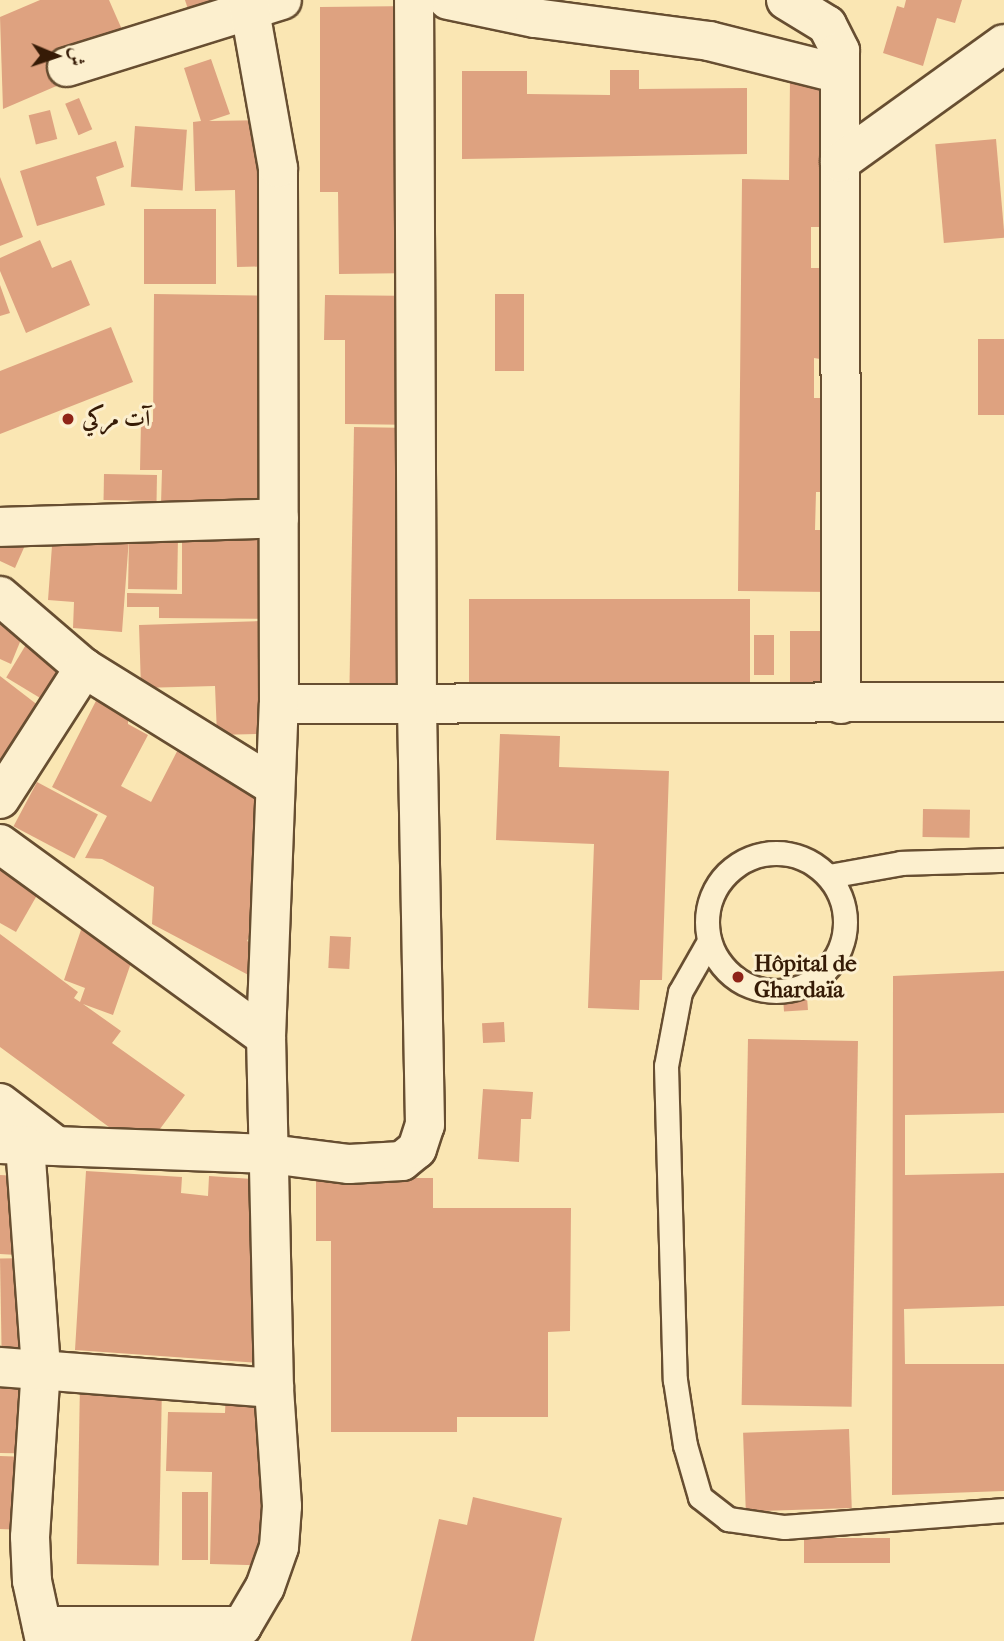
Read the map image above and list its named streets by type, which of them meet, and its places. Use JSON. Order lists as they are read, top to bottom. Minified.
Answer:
{"places":["آت مركي","Hôpital de Ghardaïa"],"north":"right"}
